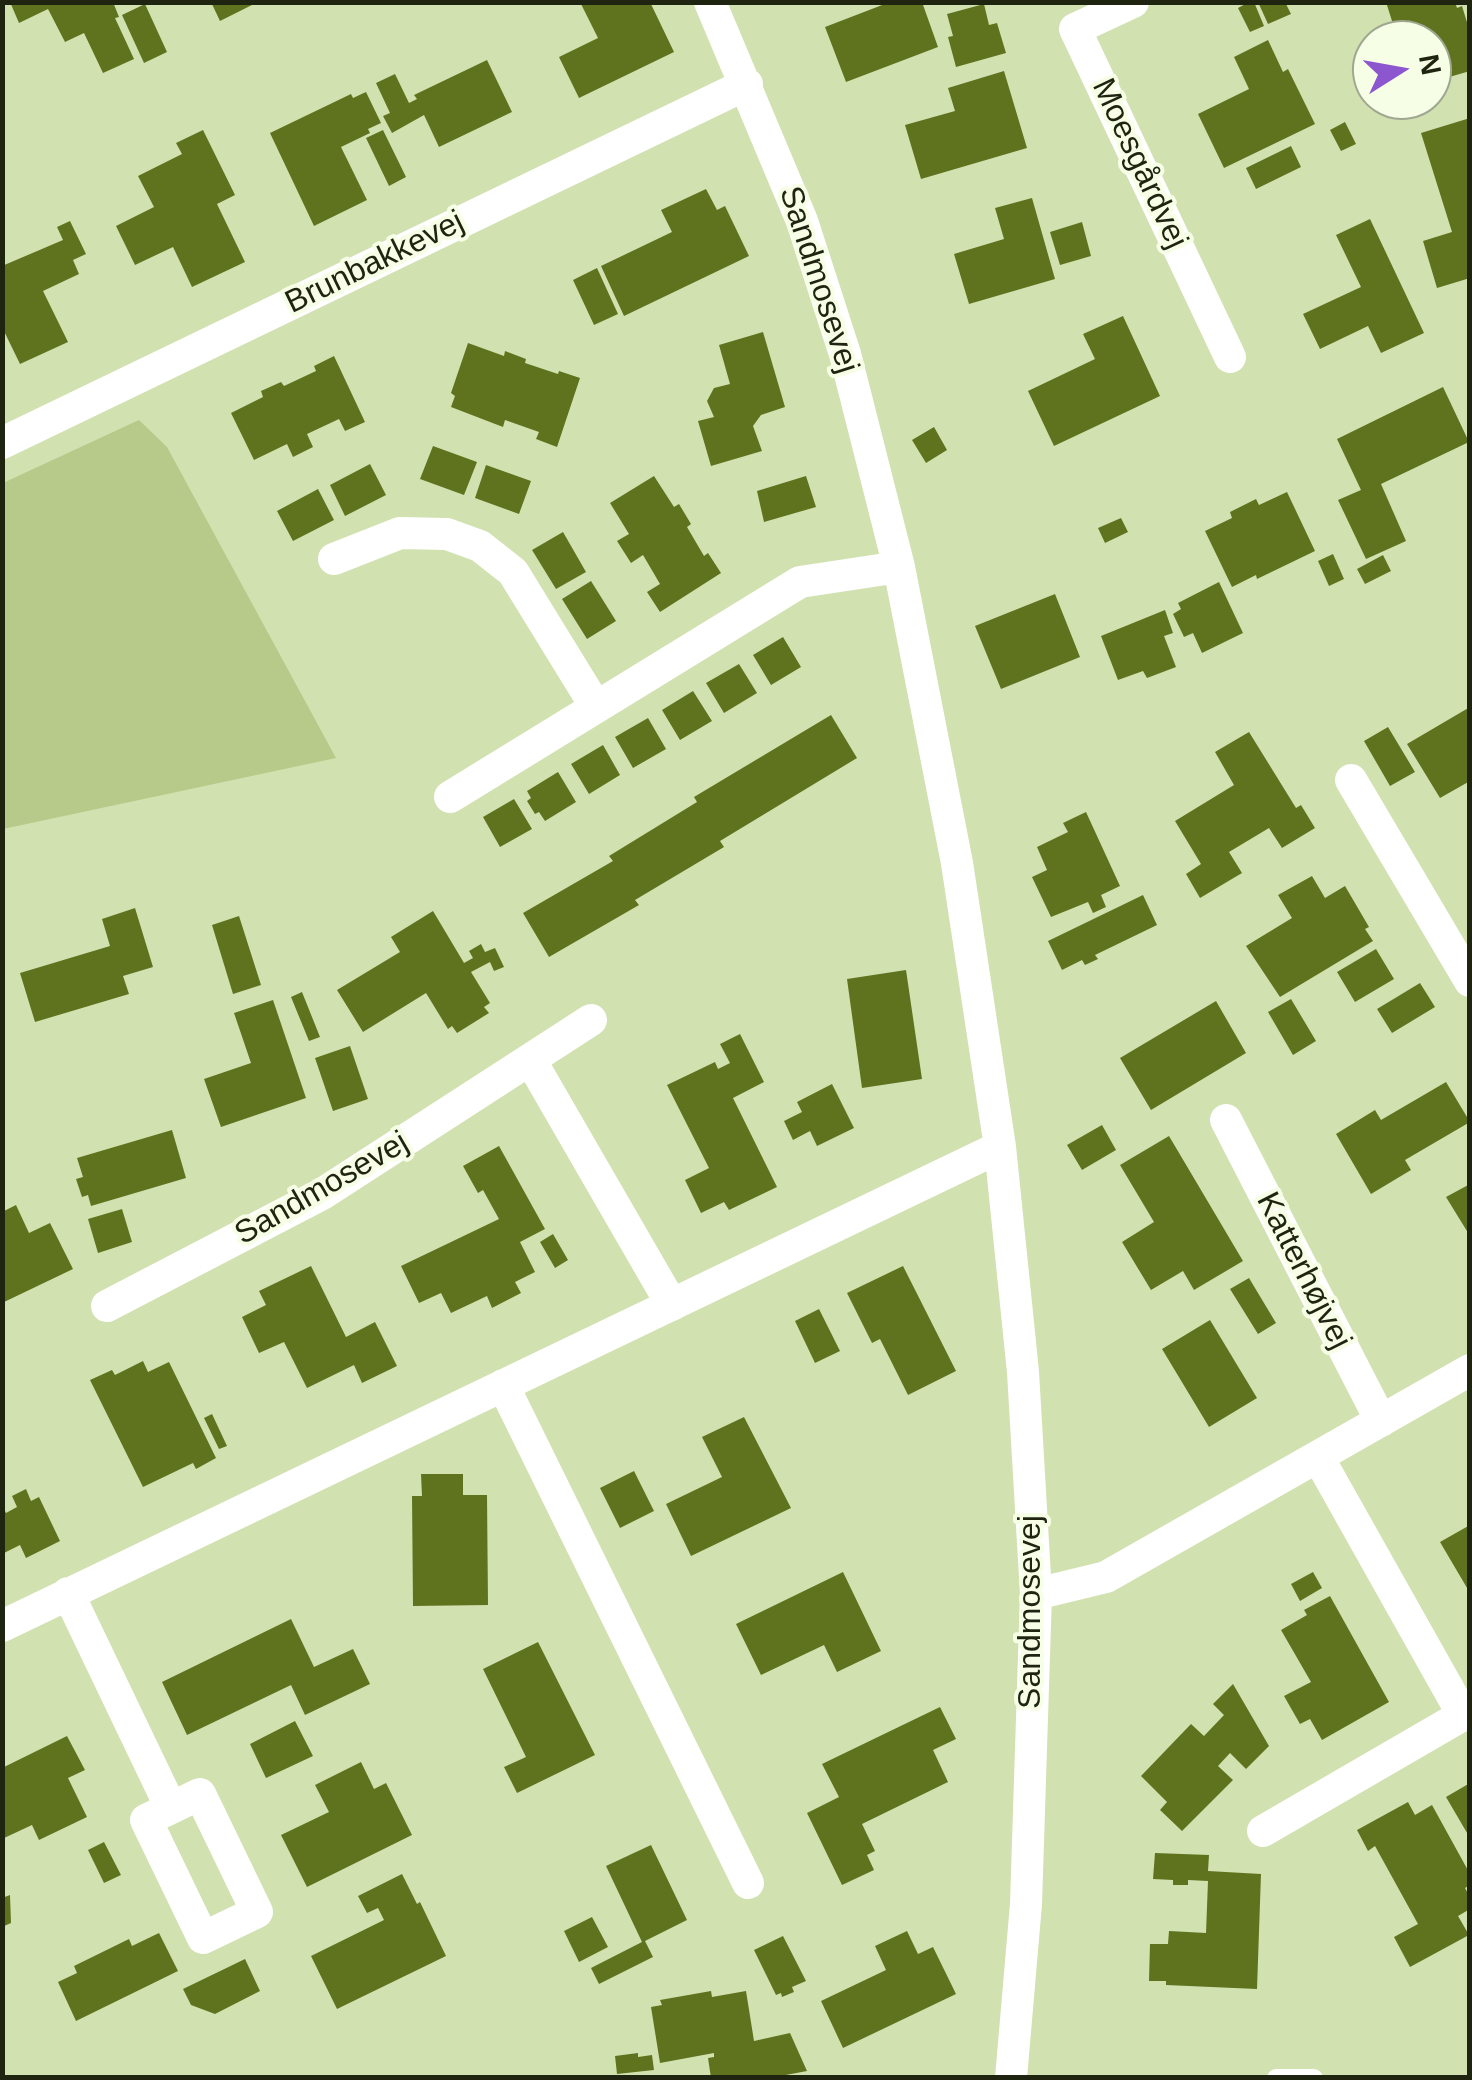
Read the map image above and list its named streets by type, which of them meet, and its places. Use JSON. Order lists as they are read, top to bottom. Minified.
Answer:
{"streets":{"street":["Moesgårdvej","Brunbakkevej","Sandmosevej","Katterhøjvej"]},"crossings":[["Brunbakkevej","Sandmosevej"]],"north":"right"}
